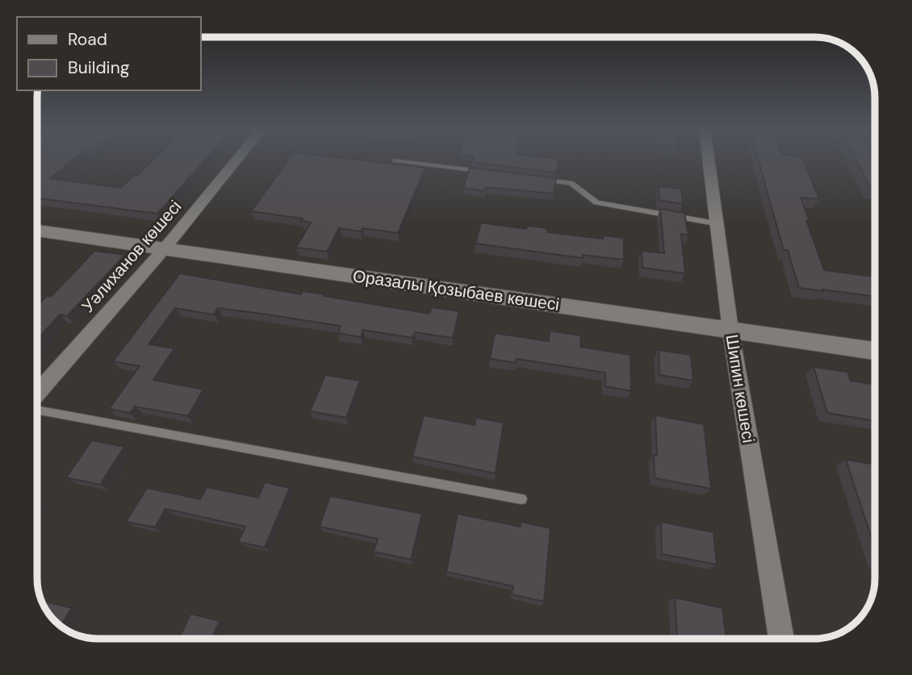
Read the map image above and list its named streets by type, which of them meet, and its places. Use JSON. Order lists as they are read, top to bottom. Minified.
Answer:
{"streets":{"street":["Уәлиханов көшесі","Оразалы Қозыбаев көшесі","Шипин көшесі"]},"crossings":[["Уәлиханов көшесі","Оразалы Қозыбаев көшесі"],["Оразалы Қозыбаев көшесі","Шипин көшесі"]],"legend":["Road","Building"]}
